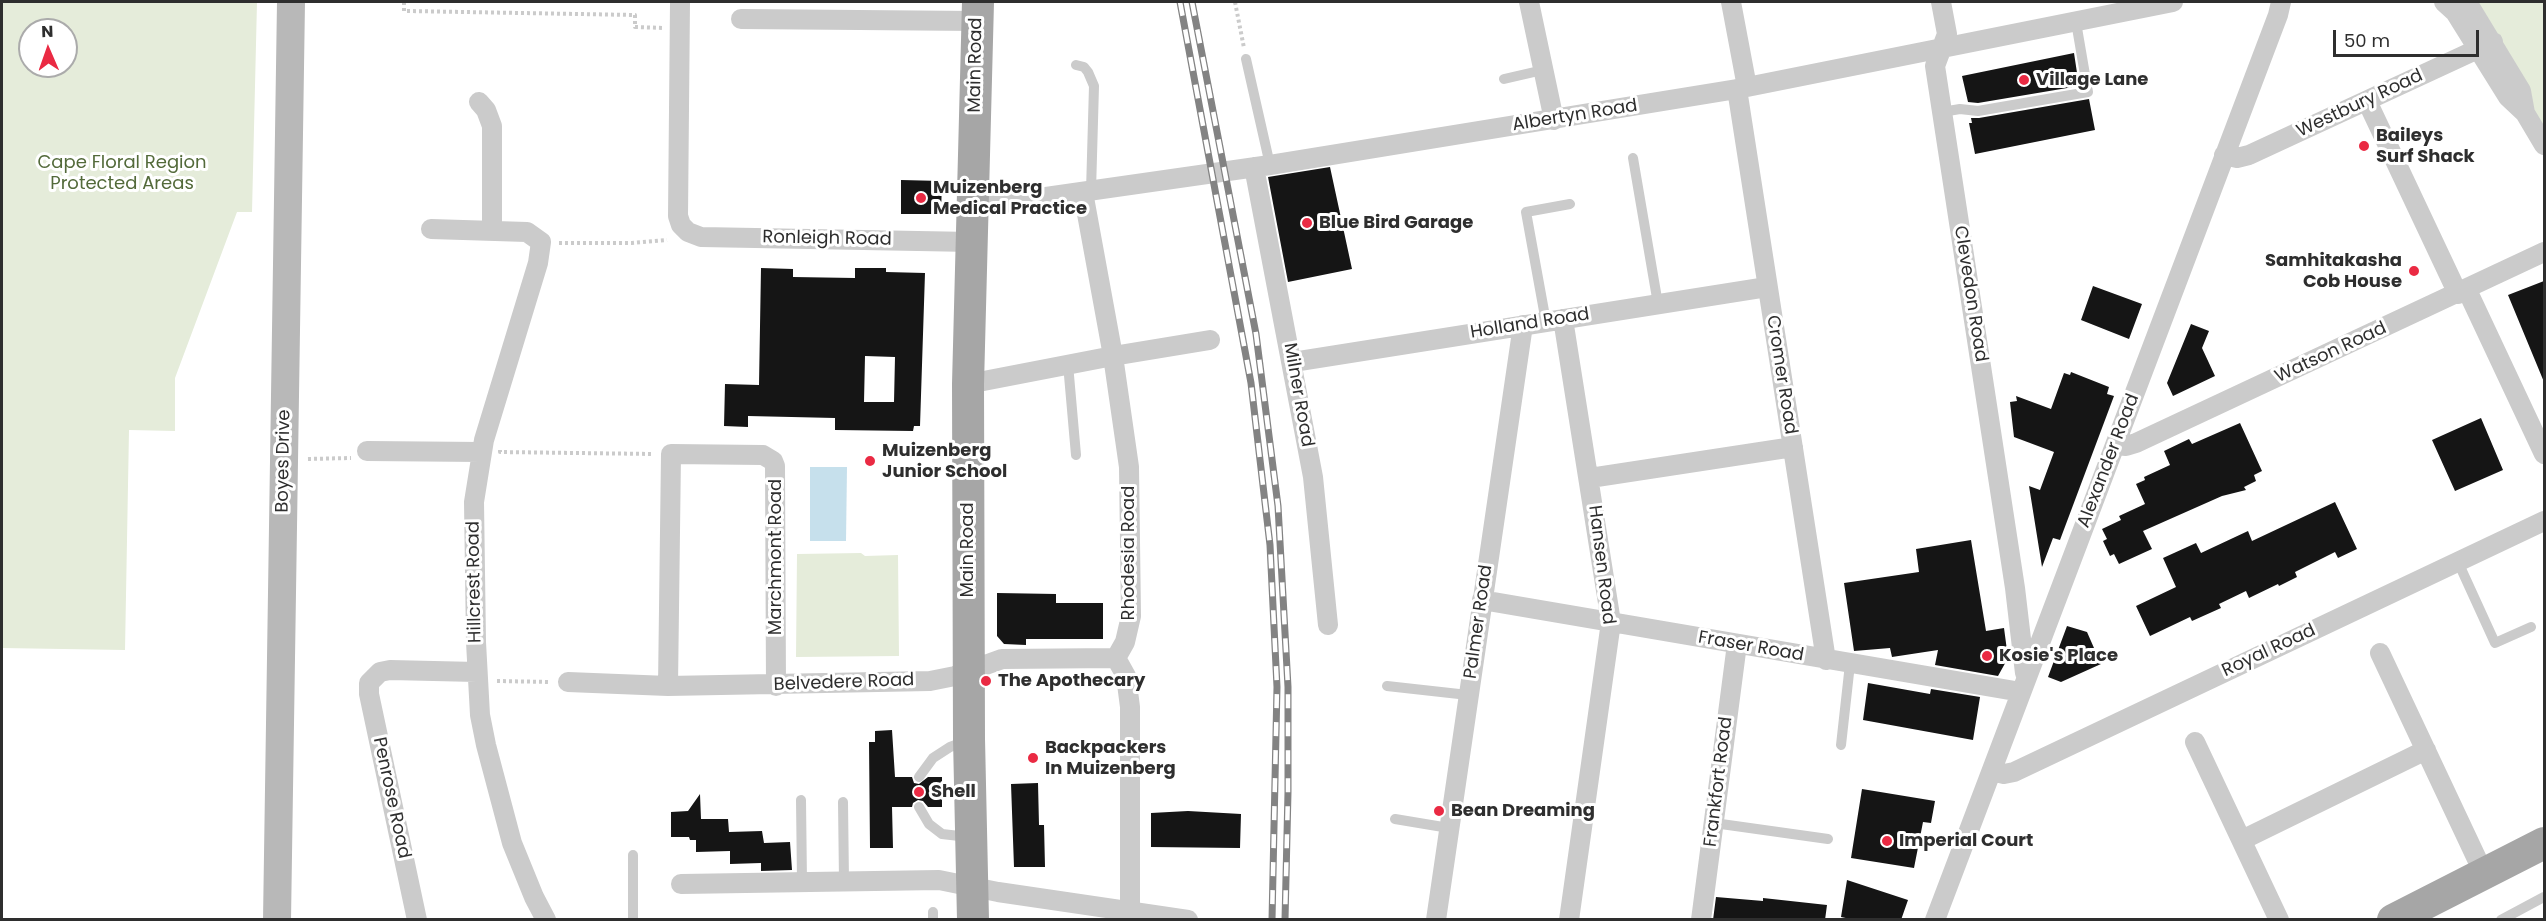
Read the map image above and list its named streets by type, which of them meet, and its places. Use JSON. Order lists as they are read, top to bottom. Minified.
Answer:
{"streets":{"main road":["Main Road","Boyes Drive"],"street":["Westbury Road","Albertyn Road","Ronleigh Road","Clevedon Road","Holland Road","Watson Road","Cromer Road","Milner Road","Alexander Road","Rhodesia Road","Marchmont Road","Hansen Road","Hillcrest Road","Palmer Road","Fraser Road","Royal Road","Belvedere Road","Frankfort Road","Penrose Road"]},"crossings":[["Main Road","Albertyn Road"],["Main Road","Ronleigh Road"],["Main Road","Belvedere Road"],["Westbury Road","Alexander Road"],["Albertyn Road","Clevedon Road"],["Albertyn Road","Cromer Road"],["Albertyn Road","Milner Road"],["Albertyn Road","Rhodesia Road"],["Clevedon Road","Alexander Road"],["Clevedon Road","Fraser Road"],["Holland Road","Cromer Road"],["Holland Road","Milner Road"],["Holland Road","Hansen Road"],["Holland Road","Palmer Road"],["Watson Road","Alexander Road"],["Cromer Road","Fraser Road"],["Alexander Road","Fraser Road"],["Alexander Road","Royal Road"],["Rhodesia Road","Belvedere Road"],["Marchmont Road","Belvedere Road"],["Hansen Road","Fraser Road"],["Hillcrest Road","Penrose Road"],["Palmer Road","Fraser Road"],["Fraser Road","Frankfort Road"]],"parks":["Cape Floral Region Protected Areas"],"places":["Village Lane","Baileys Surf Shack","Muizenberg Medical Practice","Blue Bird Garage","Samhitakasha Cob House","Muizenberg Junior School","Kosie's Place","The Apothecary","Backpackers In Muizenberg","Shell","Bean Dreaming","Imperial Court"],"scale_bar":"50 m","north":"top"}
